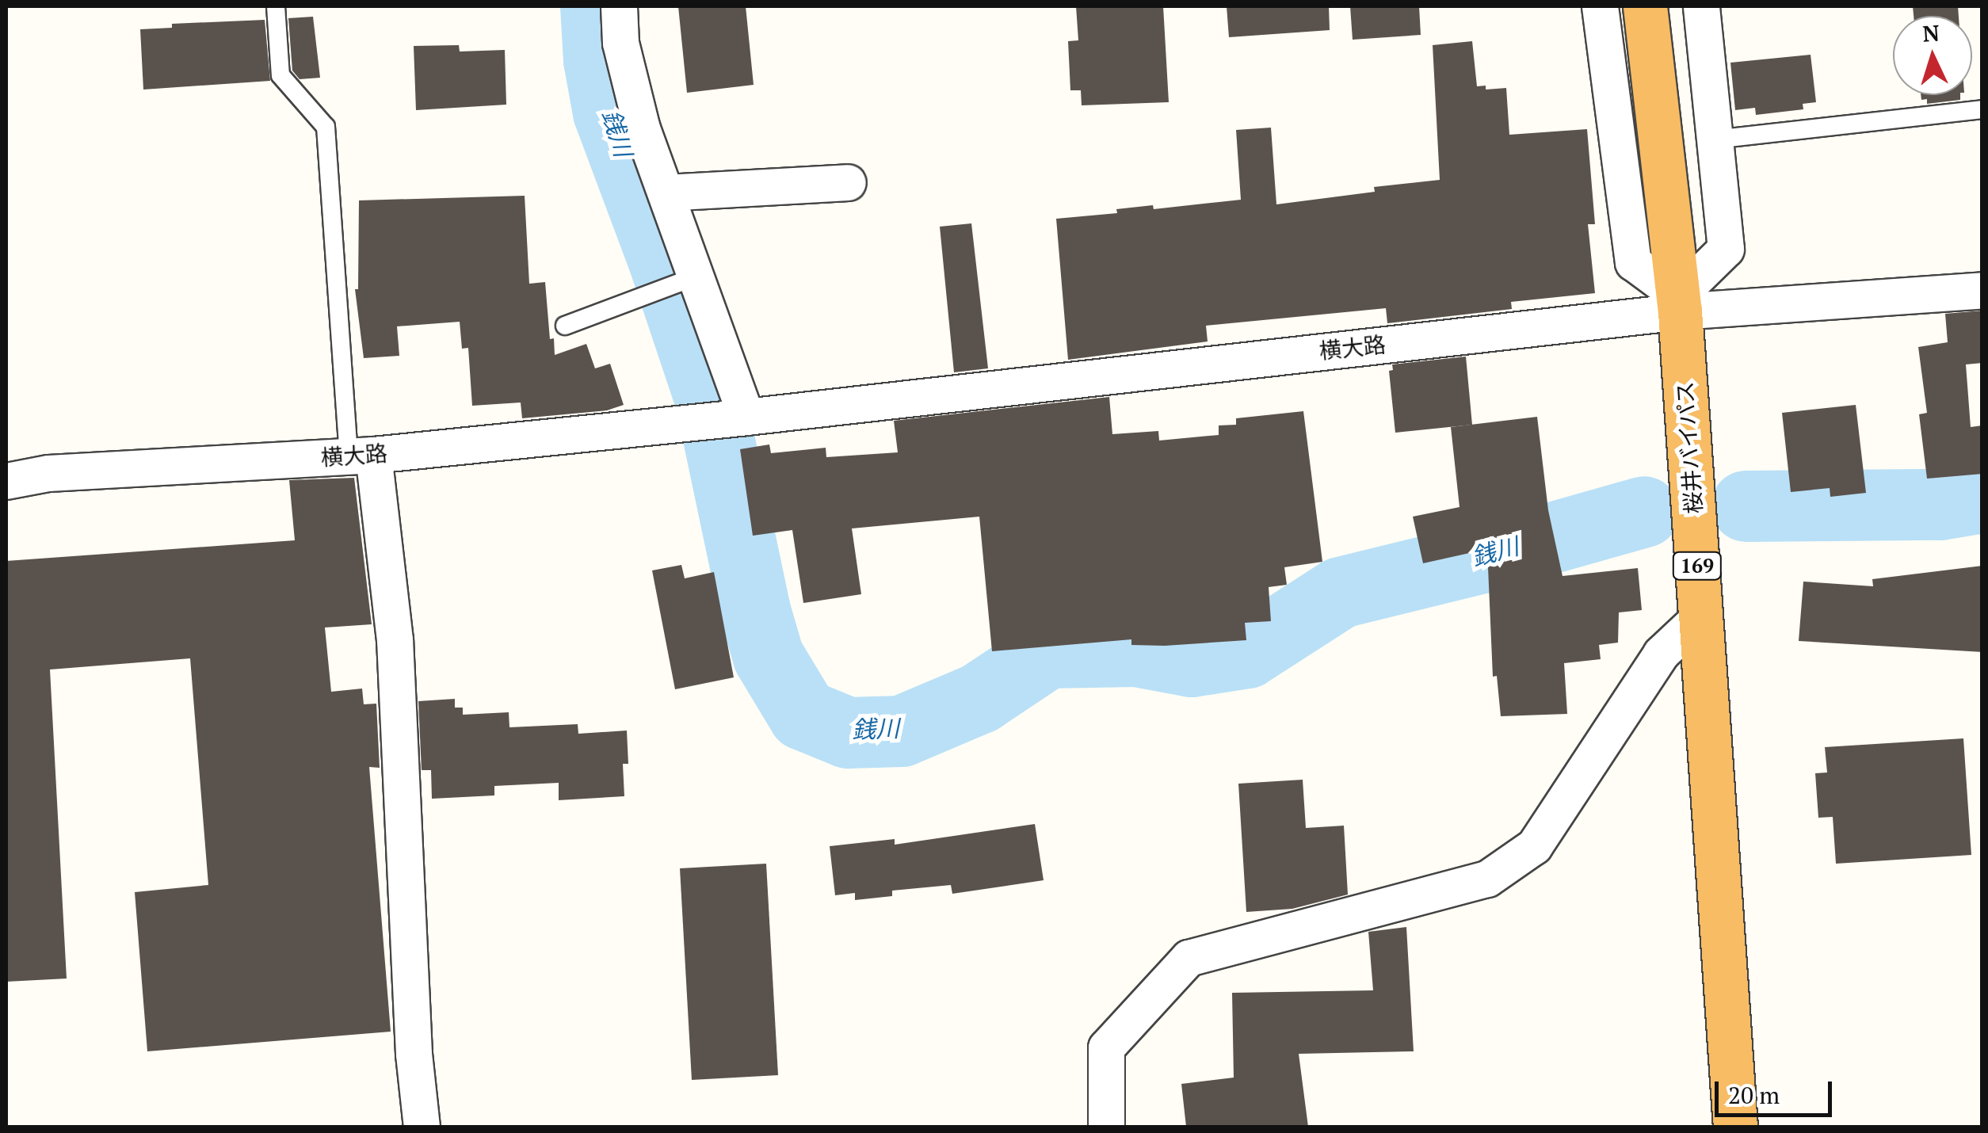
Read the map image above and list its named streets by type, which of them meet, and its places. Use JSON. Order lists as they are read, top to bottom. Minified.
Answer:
{"streets":{"highway":["桜井バイパス","169"],"street":["横大路"]},"crossings":[["横大路","桜井バイパス"]],"water":["銭川"],"scale_bar":"20 m","north":"top"}
